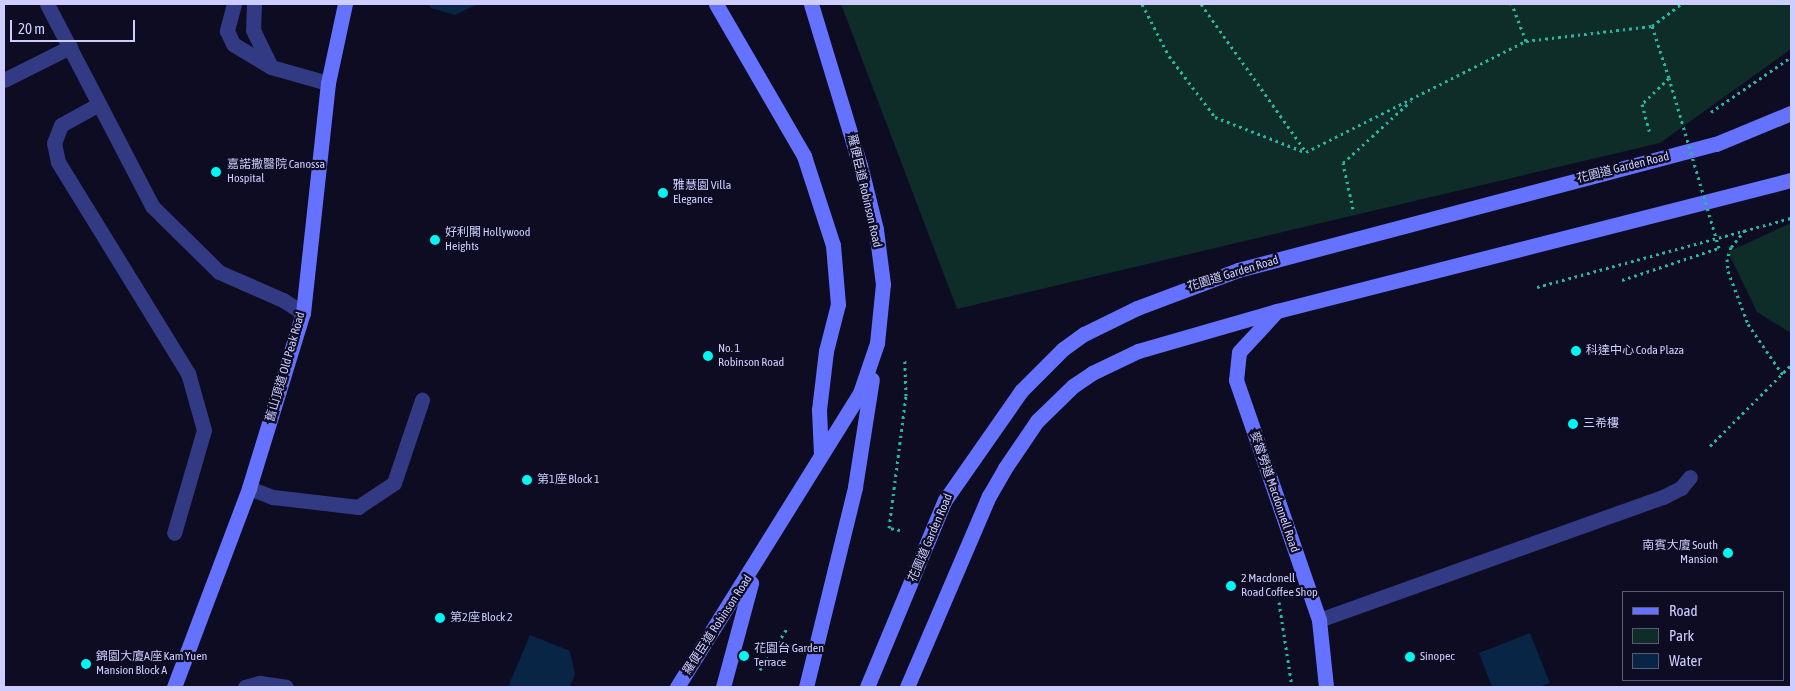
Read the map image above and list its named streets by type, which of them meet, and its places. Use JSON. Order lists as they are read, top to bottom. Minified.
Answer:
{"streets":{"main road":["花園道 Garden Road","羅便臣道 Robinson Road","舊山頂道 Old Peak Road","麥當勞道 Macdonnell Road"]},"places":["嘉諾撒醫院 Canossa Hospital","雅慧園 Villa Elegance","好利閣 Hollywood Heights","科達中心 Coda Plaza","No. 1 Robinson Road","三希樓","第1座 Block 1","南賓大廈 South Mansion","2 Macdonell Road Coffee Shop","第2座 Block 2","花園台 Garden Terrace","Sinopec","錦園大廈A座 Kam Yuen Mansion Block A"],"legend":["Road","Park","Water"],"scale_bar":"20 m"}
